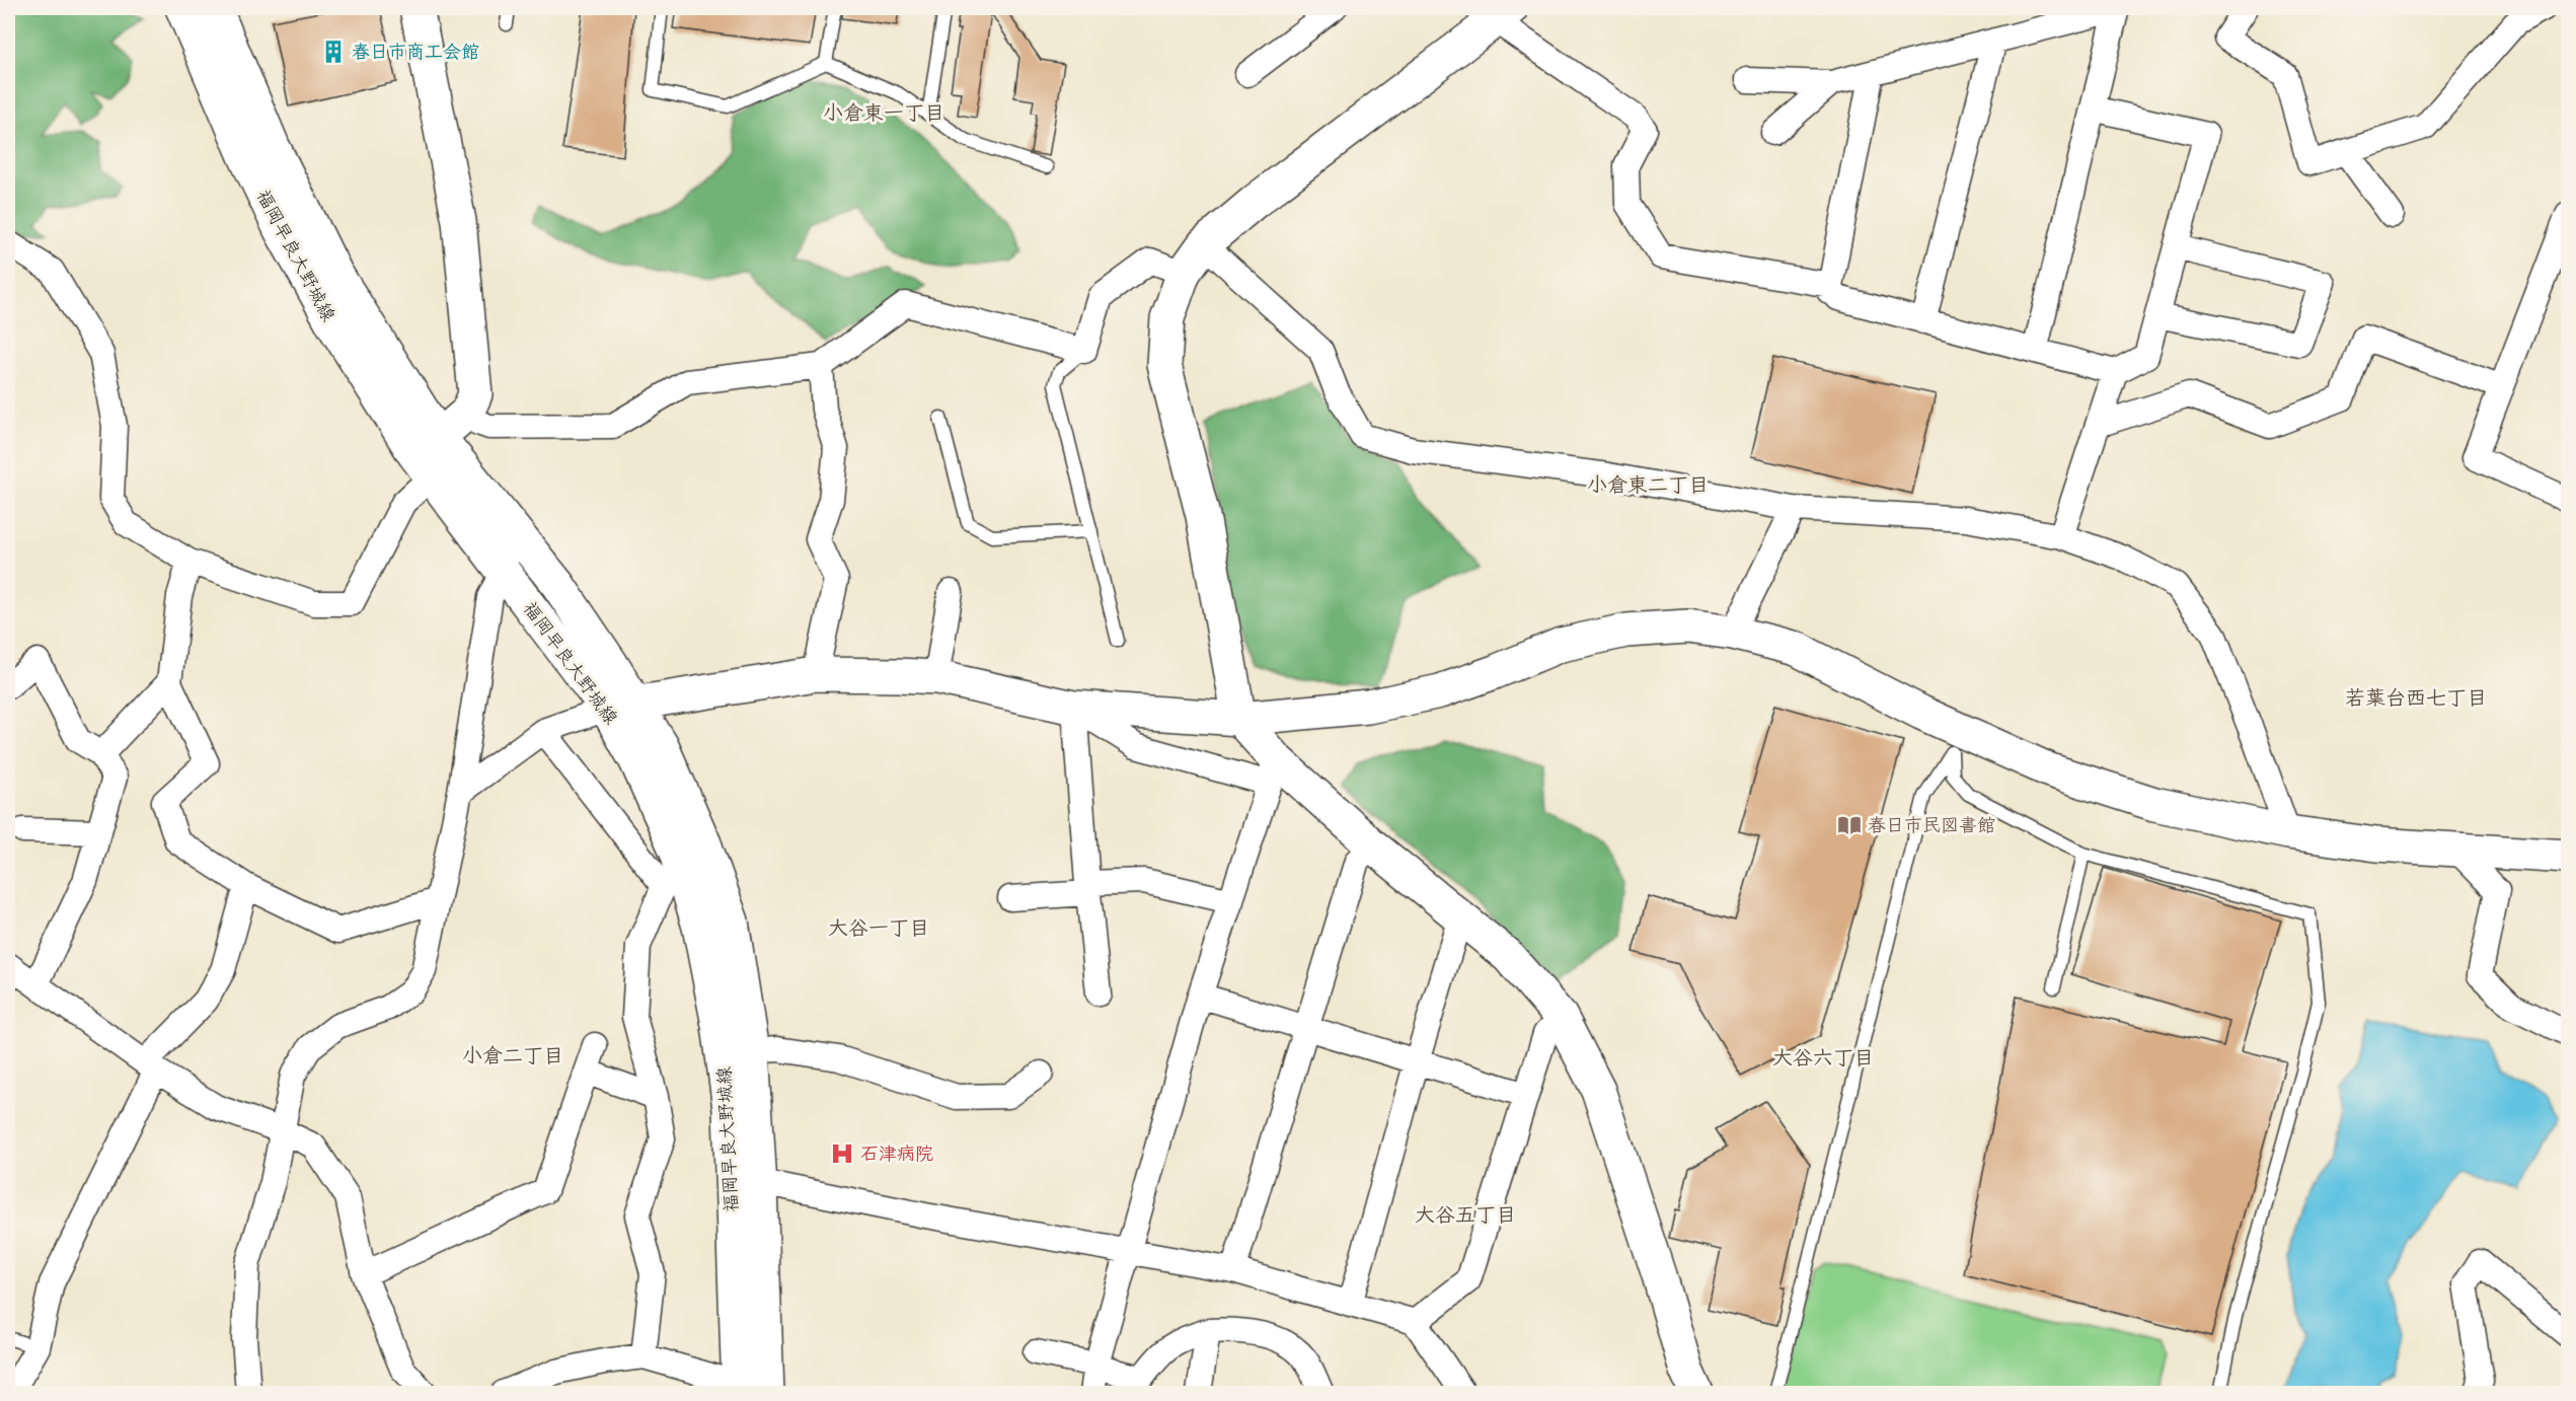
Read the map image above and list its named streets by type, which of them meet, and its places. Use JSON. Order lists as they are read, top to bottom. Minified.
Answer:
{"streets":{"street":["福岡早良大野城線"]},"districts":["小倉東一丁目","小倉東二丁目","若葉台西七丁目","大谷一丁目","小倉二丁目","大谷六丁目","大谷五丁目"],"places":{"building":["春日市商工会館"],"library":["春日市民図書館"],"hospital":["石津病院"]}}
